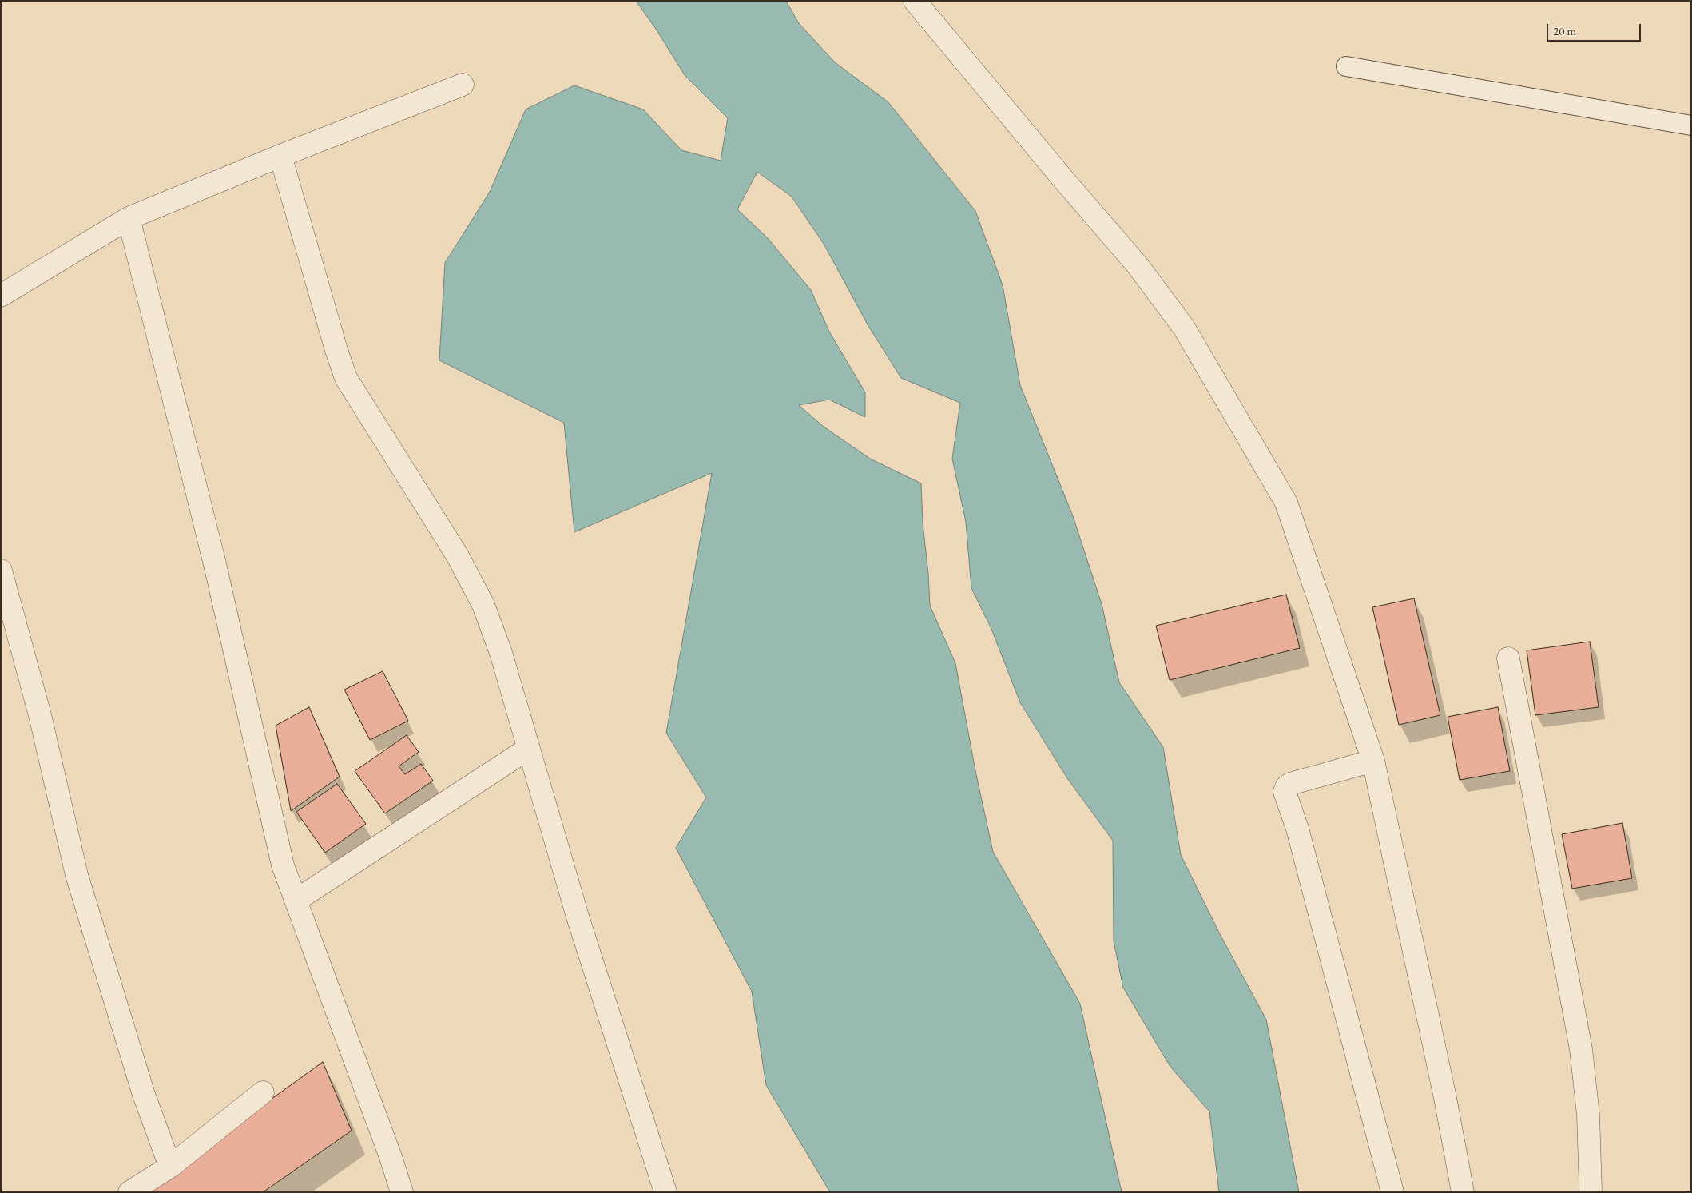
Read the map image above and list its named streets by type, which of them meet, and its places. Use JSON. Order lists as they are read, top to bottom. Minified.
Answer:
{"scale_bar":"20 m"}
